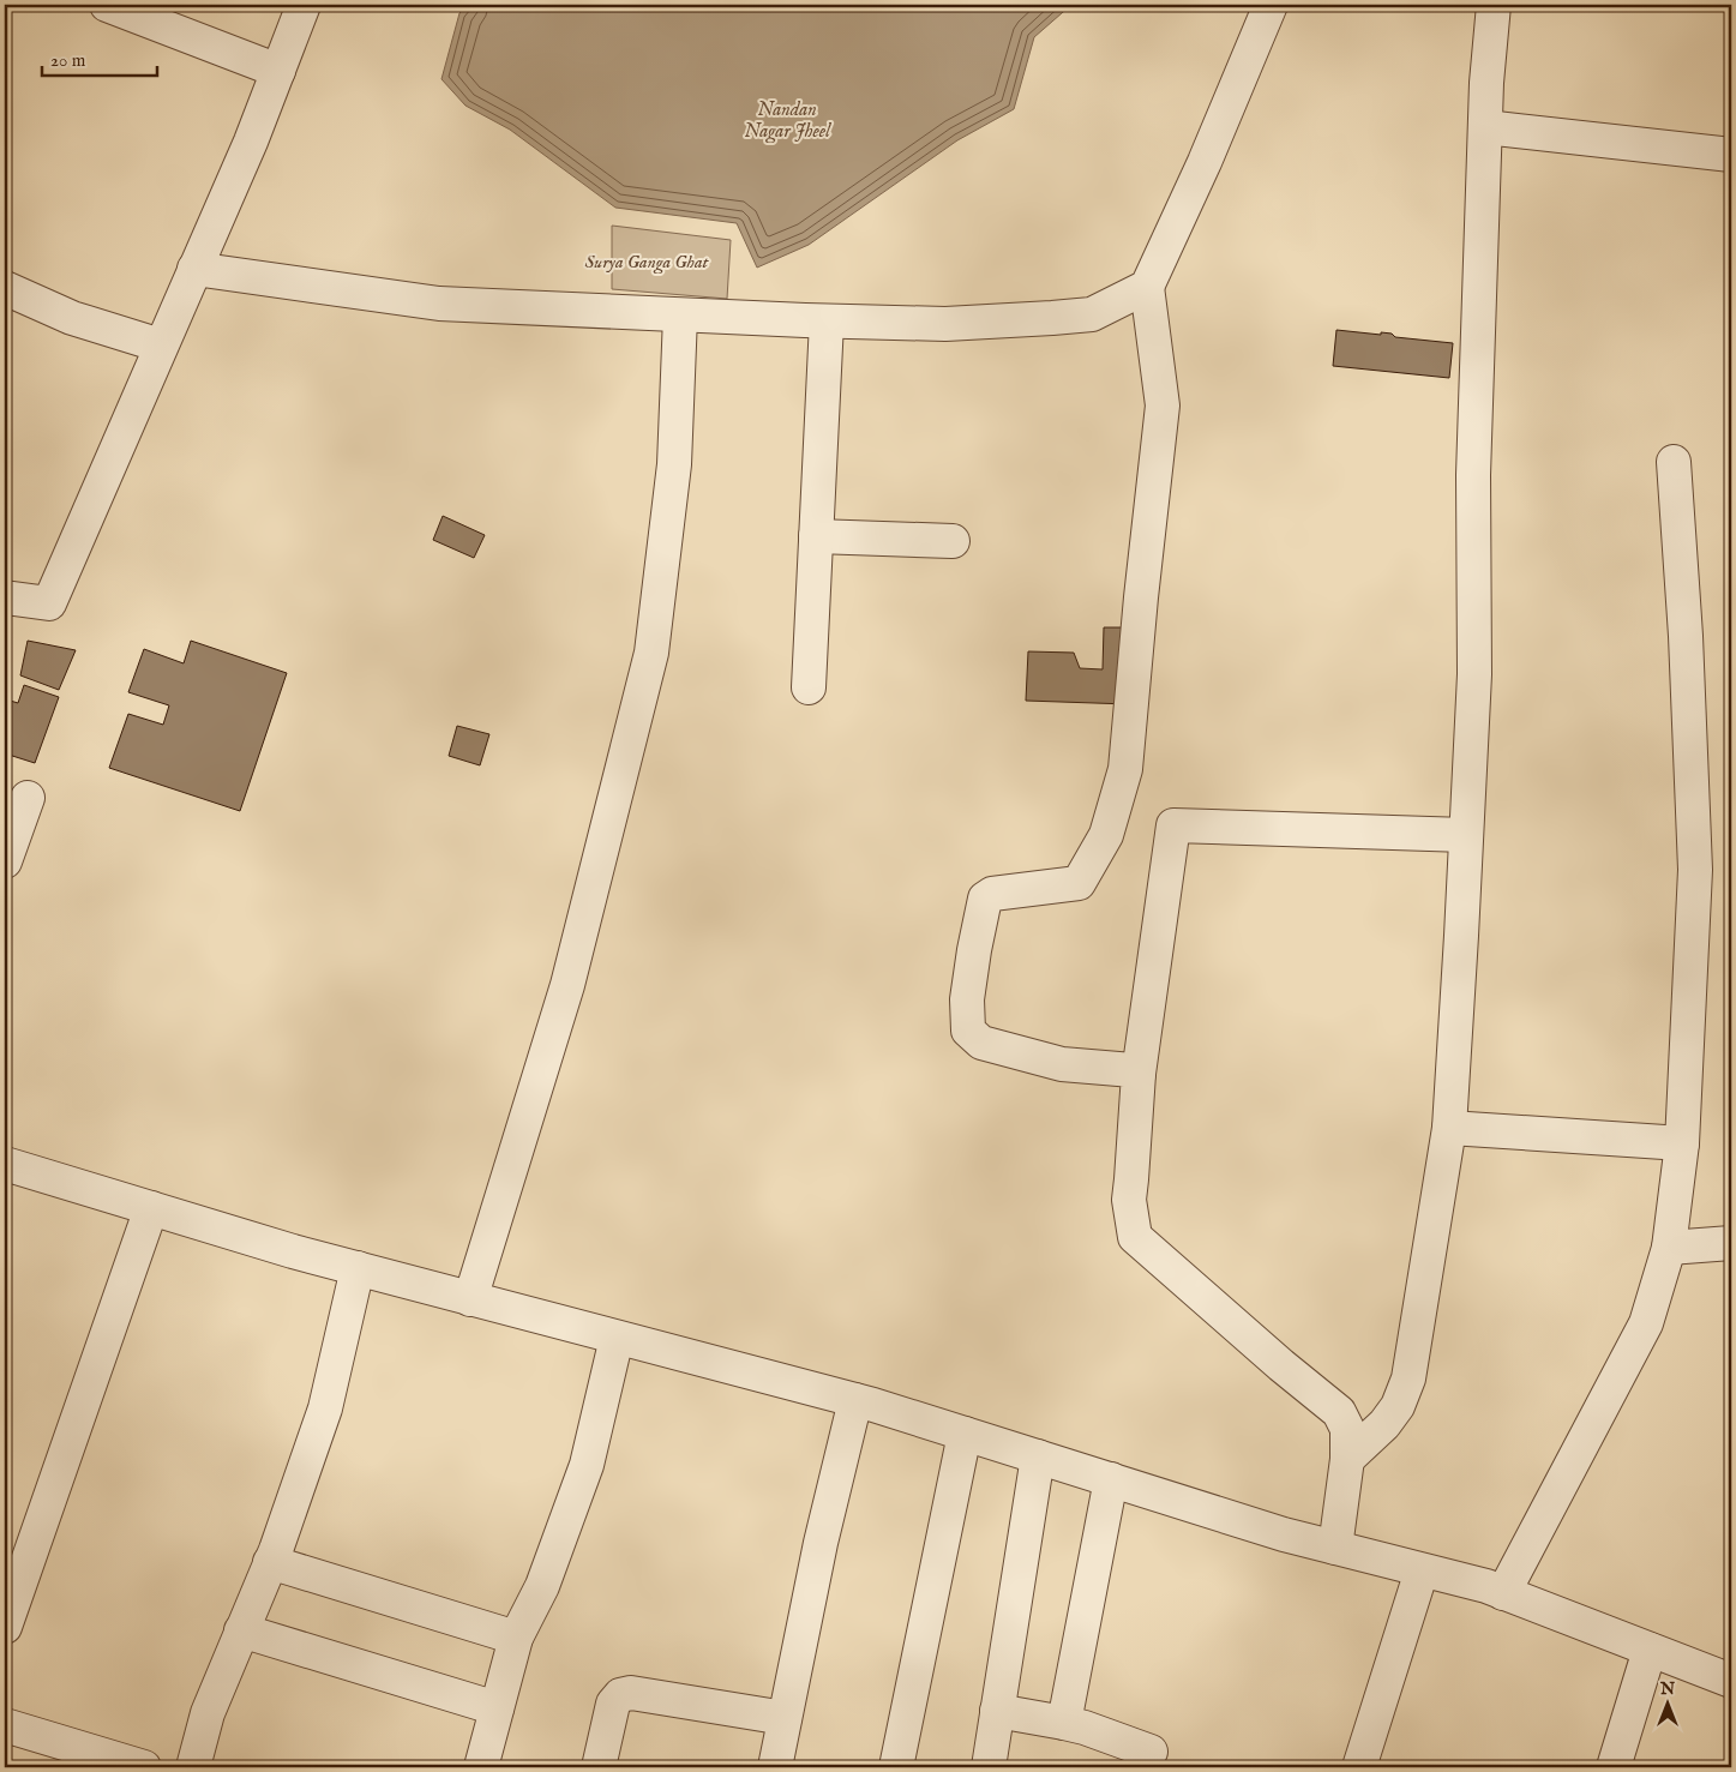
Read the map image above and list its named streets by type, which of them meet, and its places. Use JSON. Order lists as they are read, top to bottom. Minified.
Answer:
{"water":["Nandan Nagar Jheel"],"parks":["Surya Ganga Ghat"],"scale_bar":"20 m","north":"top"}
